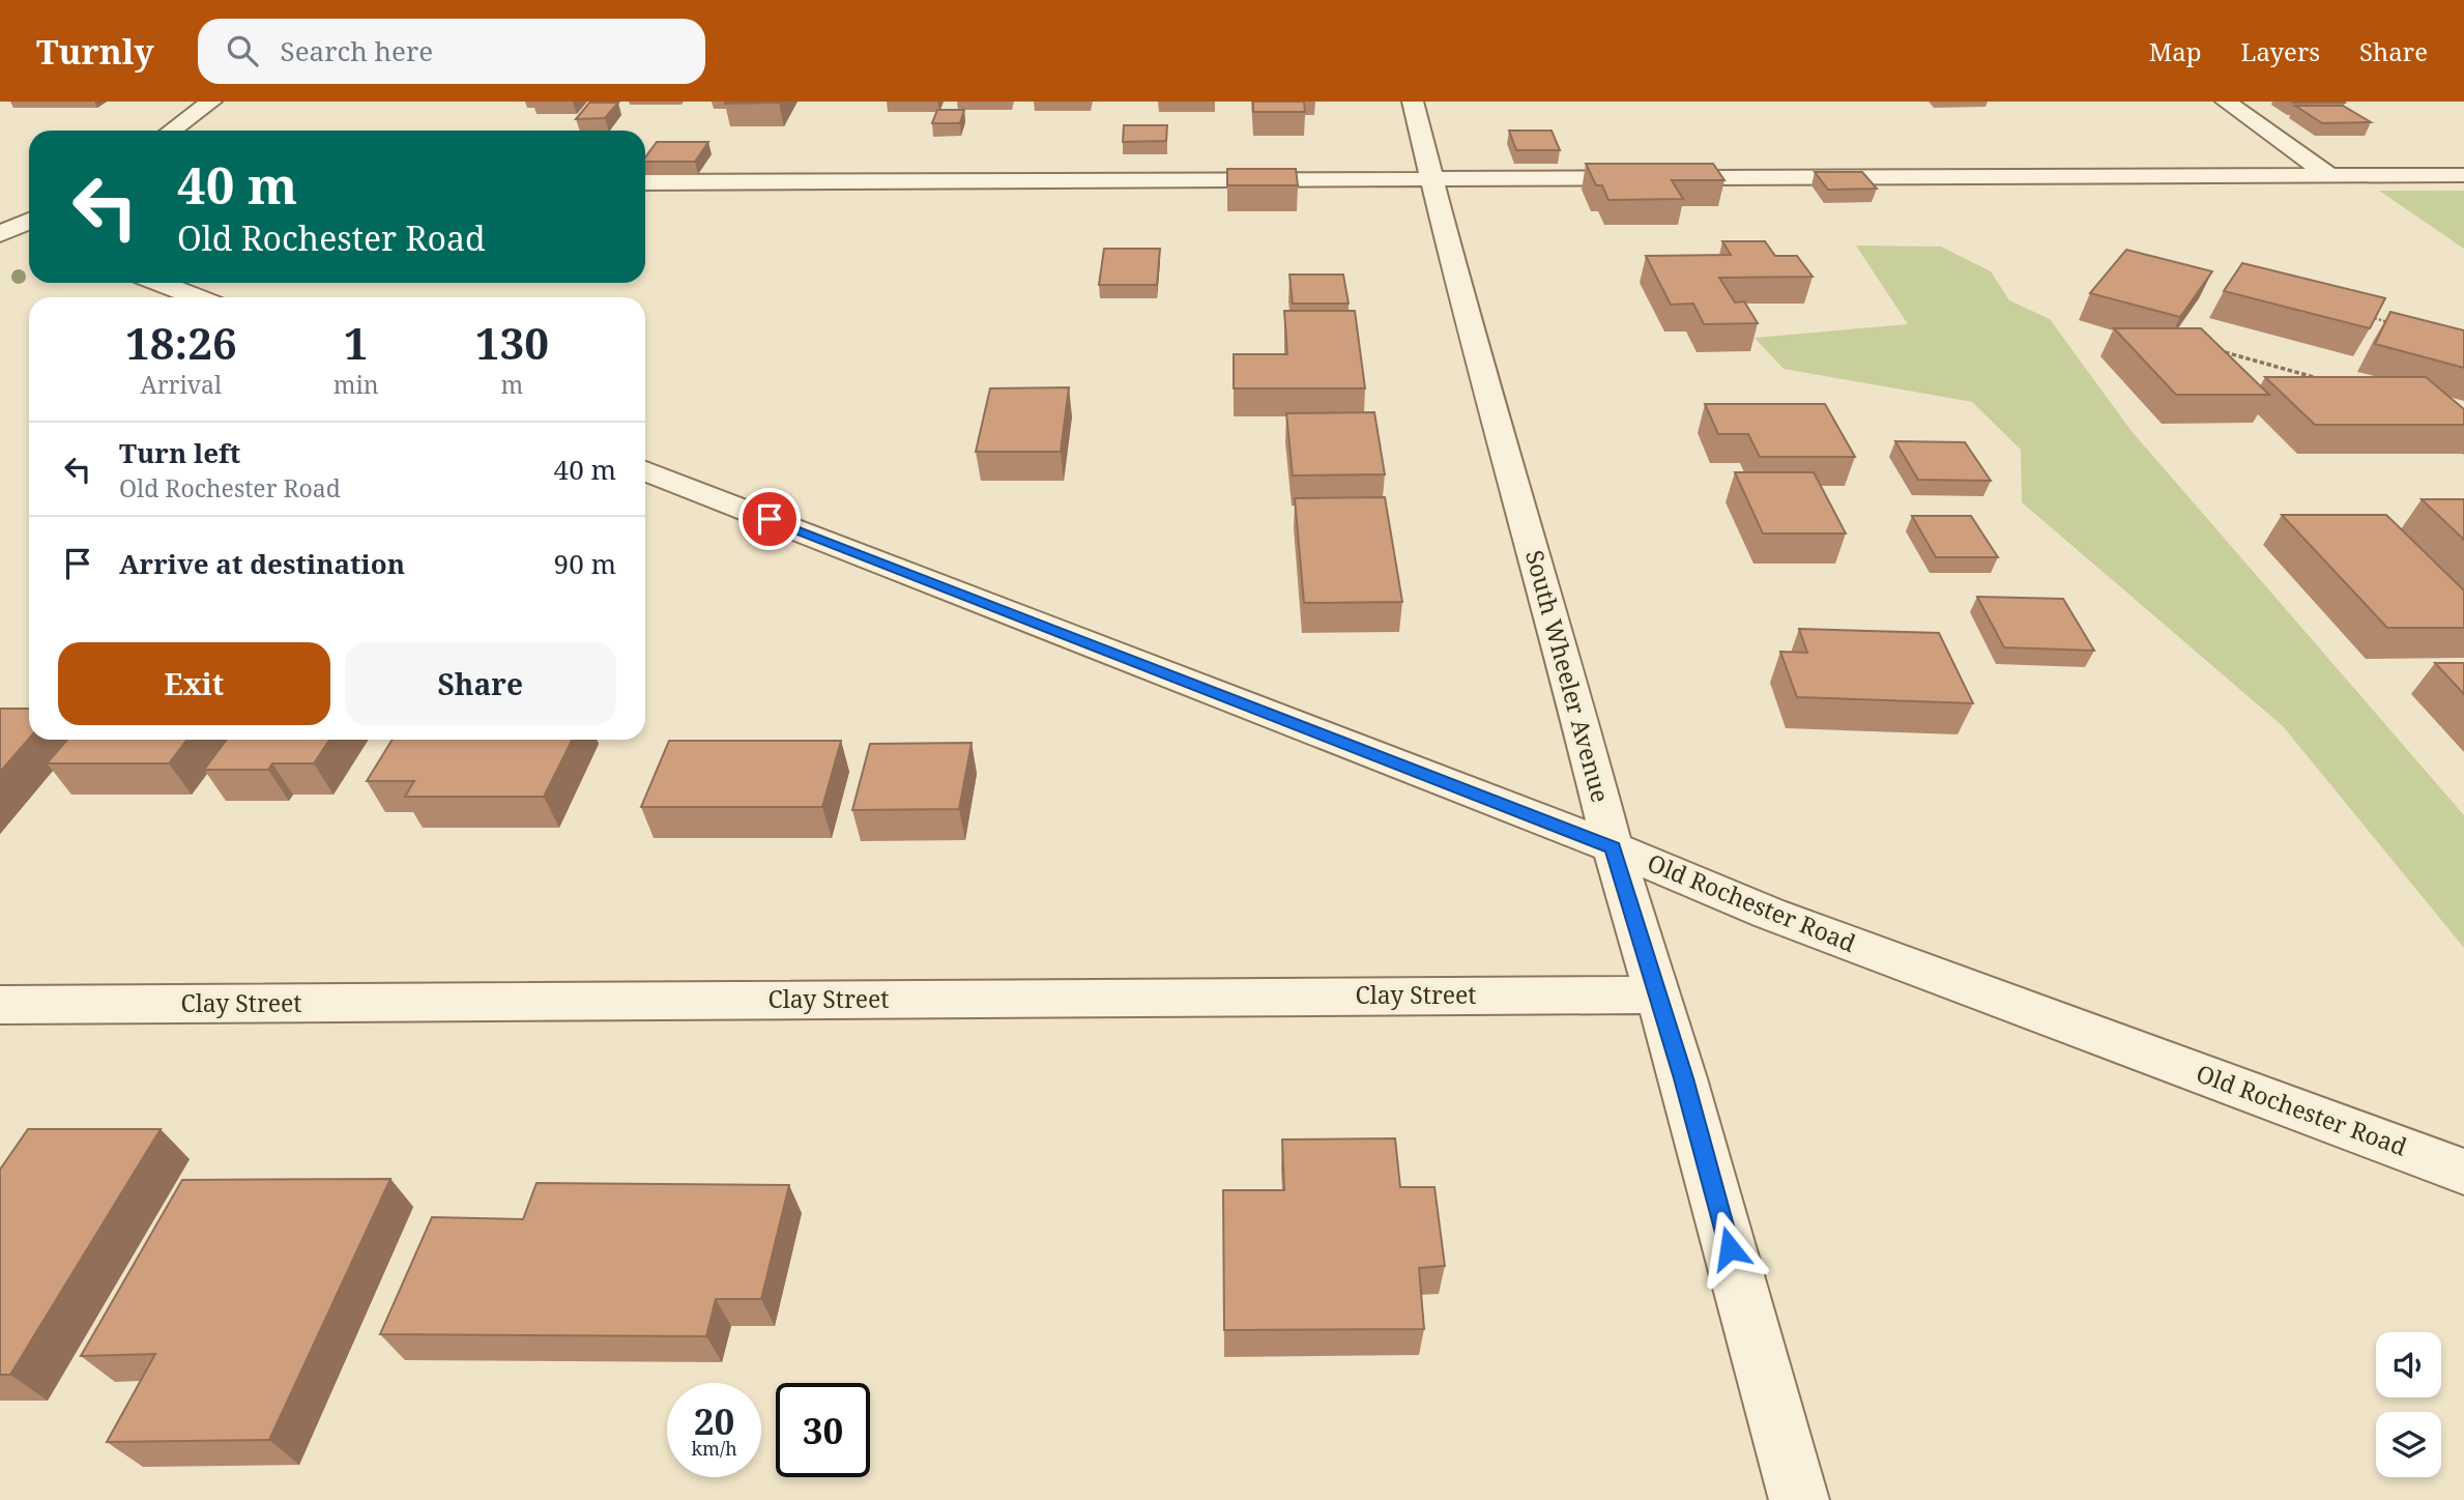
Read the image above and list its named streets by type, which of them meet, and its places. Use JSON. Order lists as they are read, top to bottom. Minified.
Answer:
{"streets":{"street":["South Wheeler Avenue","Old Rochester Road","Clay Street"]},"crossings":[["South Wheeler Avenue","Old Rochester Road"],["South Wheeler Avenue","Clay Street"]],"page":{"header":"Turnly","search":"Search here","nav":["Map","Layers","Share"],"turn":["40 m","Old Rochester Road"],"eta":["18:26","Arrival","1","min","130","m"],"list":[{"name":"Turn left","note":"Old Rochester Road","value":"40 m"},{"name":"Arrive at destination","value":"90 m"}],"buttons":["Exit","Share"],"speed":"20 km/h","limit":"30"}}
